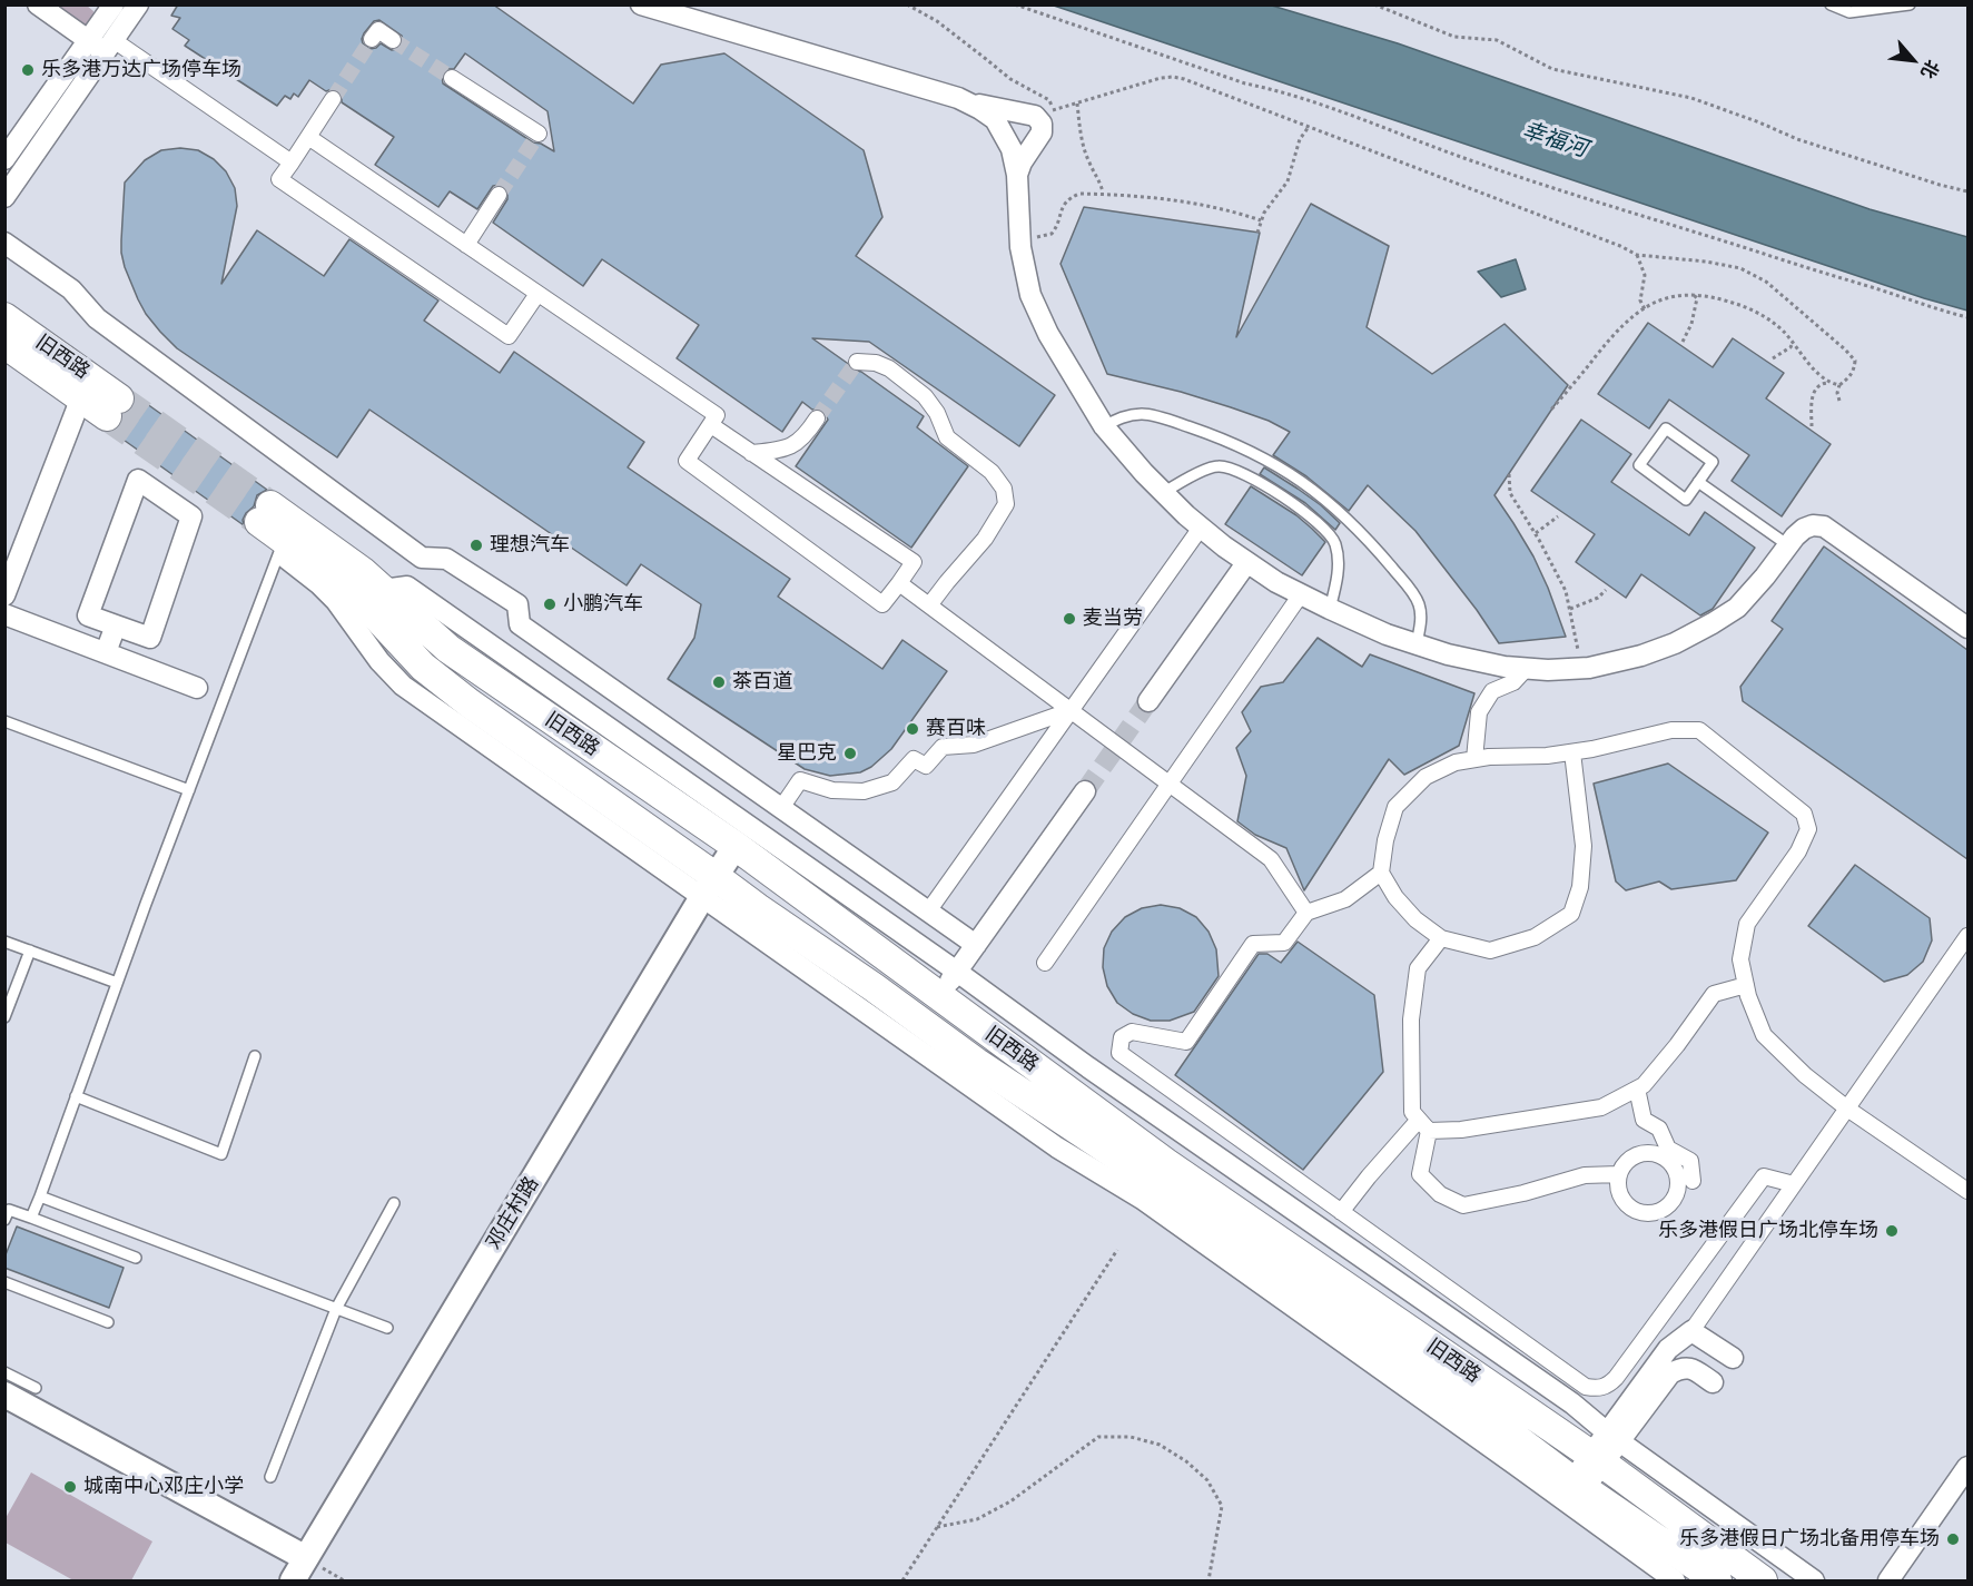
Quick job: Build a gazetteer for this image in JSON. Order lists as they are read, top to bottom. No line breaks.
{"streets":{"main road":["旧西路"],"street":["邓庄村路"]},"crossings":[["旧西路","邓庄村路"]],"water":["幸福河"],"places":["乐多港万达广场停车场","理想汽车","小鹏汽车","麦当劳","茶百道","赛百味","星巴克","乐多港假日广场北停车场","城南中心邓庄小学","乐多港假日广场北备用停车场"],"north":"bottom right"}
